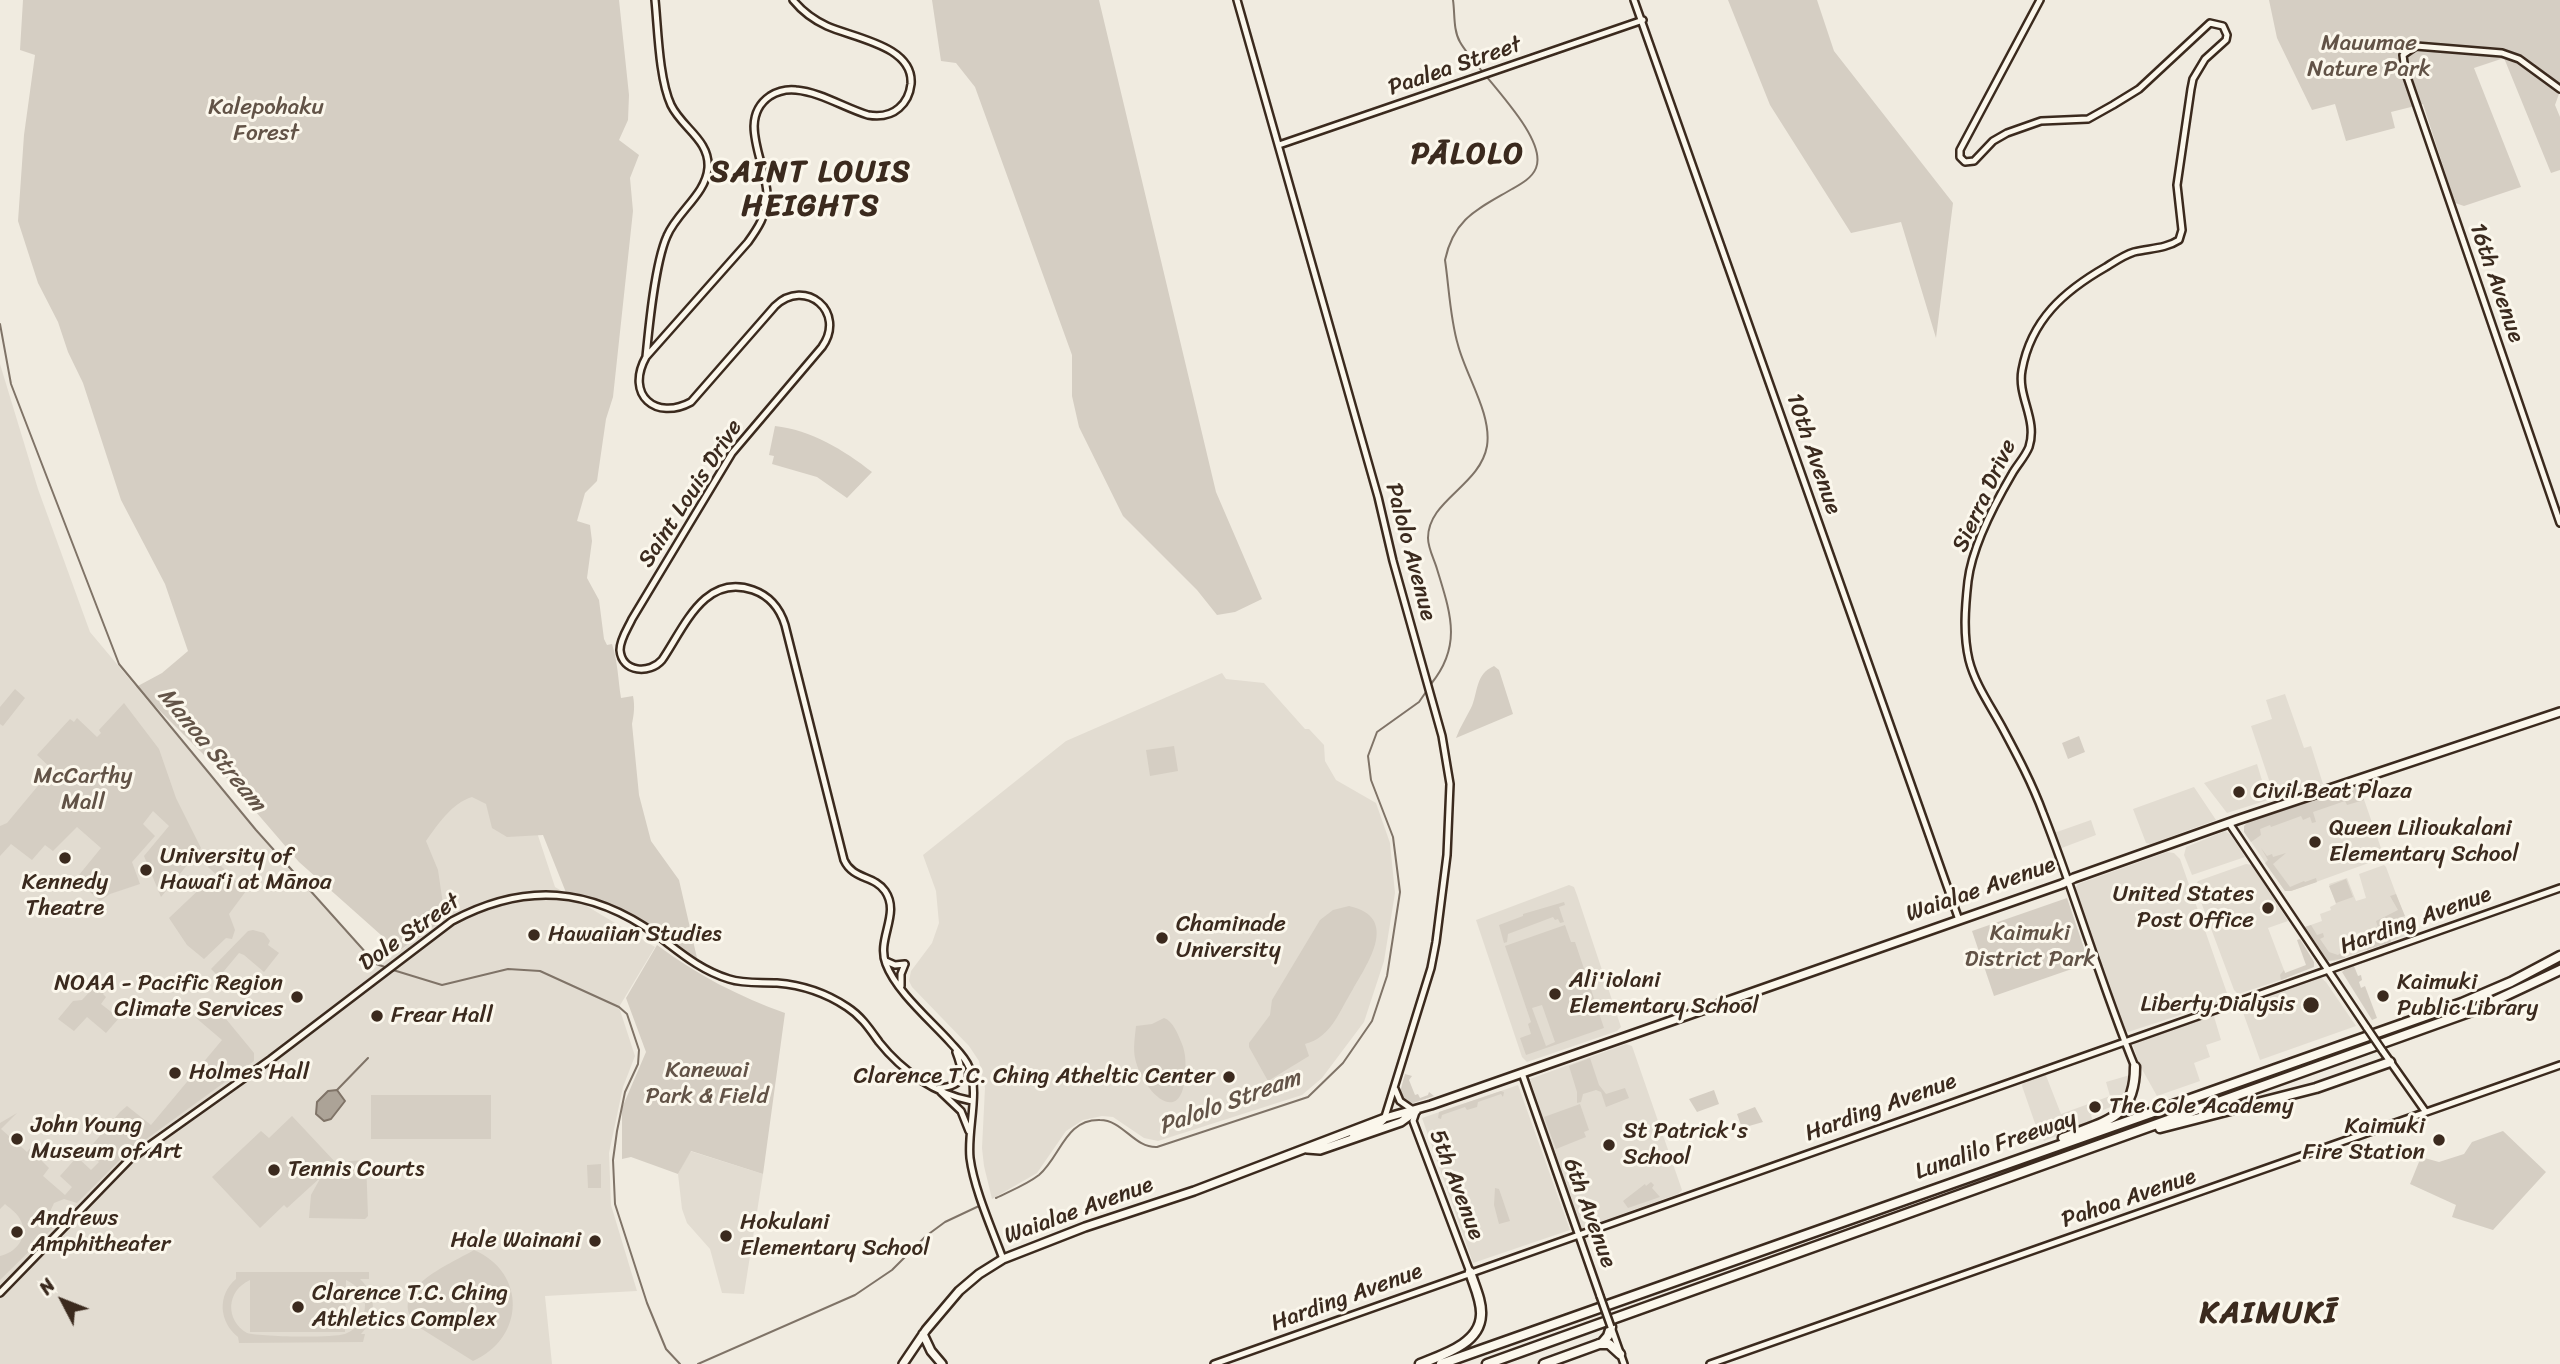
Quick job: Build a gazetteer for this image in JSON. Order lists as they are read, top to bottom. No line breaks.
{"streets":{"highway":["Lunalilo Freeway"],"main road":["Waialae Avenue"],"street":["Paalea Street","16th Avenue","10th Avenue","Saint Louis Drive","Sierra Drive","Palolo Avenue","Harding Avenue","Dole Street","5th Avenue","Pahoa Avenue","6th Avenue"]},"crossings":[["Paalea Street","10th Avenue"],["Paalea Street","Palolo Avenue"],["10th Avenue","Waialae Avenue"],["Sierra Drive","Waialae Avenue"],["Palolo Avenue","Waialae Avenue"],["Waialae Avenue","5th Avenue"],["Waialae Avenue","6th Avenue"],["Harding Avenue","5th Avenue"],["Harding Avenue","6th Avenue"]],"districts":["PĀLOLO","SAINT LOUIS HEIGHTS","KAIMUKĪ"],"water":["Manoa Stream","Palolo Stream"],"parks":["Mauumae Nature Park","Kalepohaku Forest","McCarthy Mall","Kaimuki District Park","Kanewai Park & Field"],"places":["Civil Beat Plaza","Queen Lilioukalani Elementary School","Kennedy Theatre","University of Hawaiʻi at Mānoa","United States Post Office","Hawaiian Studies","Chaminade University","Ali'iolani Elementary School","Kaimuki Public Library","NOAA - Pacific Region Climate Services","Liberty Dialysis","Frear Hall","Holmes Hall","Clarence T.C. Ching Atheltic Center","The Cole Academy","John Young Museum of Art","Kaimuki Fire Station","St Patrick's School","Tennis Courts","Andrews Amphitheater","Hokulani Elementary School","Hale Wainani","Clarence T.C. Ching Athletics Complex"],"north":"top left"}
